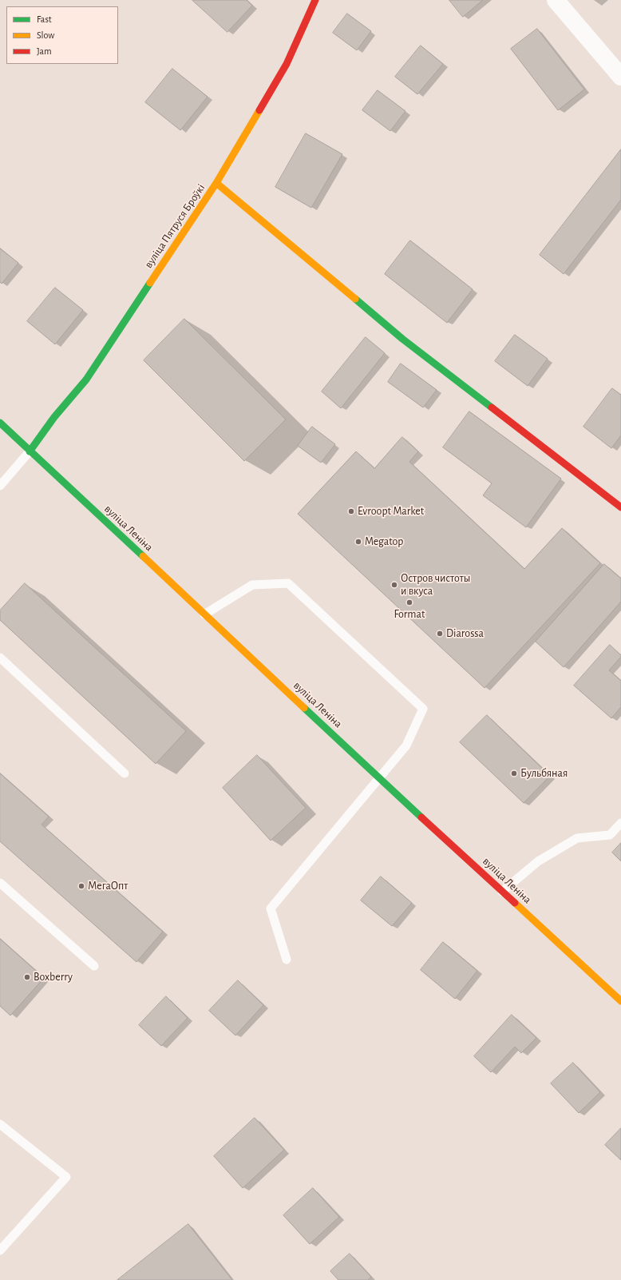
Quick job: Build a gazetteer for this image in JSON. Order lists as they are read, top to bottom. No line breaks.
{"streets":{"street":["вуліца Пятруся Броўкі","вуліца Леніна"]},"crossings":[["вуліца Пятруся Броўкі","вуліца Леніна"]],"places":["Evroopt Market","Megatop","Остров чистоты и вкуса","Format","Diarossa","Бульбяная","МегаОпт","Boxberry"],"legend":["Fast","Slow","Jam"]}
